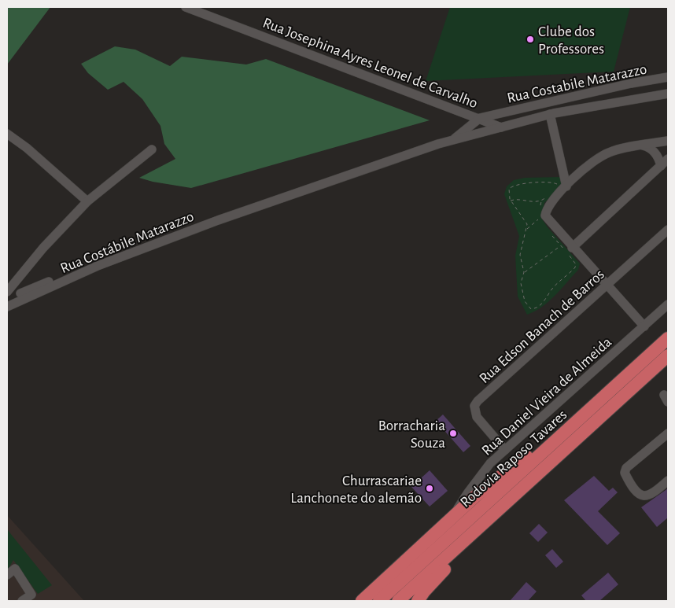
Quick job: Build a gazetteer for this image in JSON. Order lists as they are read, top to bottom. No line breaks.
{"streets":{"highway":["Rodovia Raposo Tavares"],"street":["Rua Josephina Ayres Leonel de Carvalho","Rua Costabile Matarazzo","Rua Costábile Matarazzo","Rua Edson Banach de Barros","Rua Daniel Vieira de Almeida"]},"crossings":[["Rua Josephina Ayres Leonel de Carvalho","Rua Costabile Matarazzo"],["Rua Costabile Matarazzo","Rua Costábile Matarazzo"],["Rua Edson Banach de Barros","Rua Daniel Vieira de Almeida"]],"places":["Clube dos Professores","Borracharia Souza","Churrascariae Lanchonete do alemão"]}
